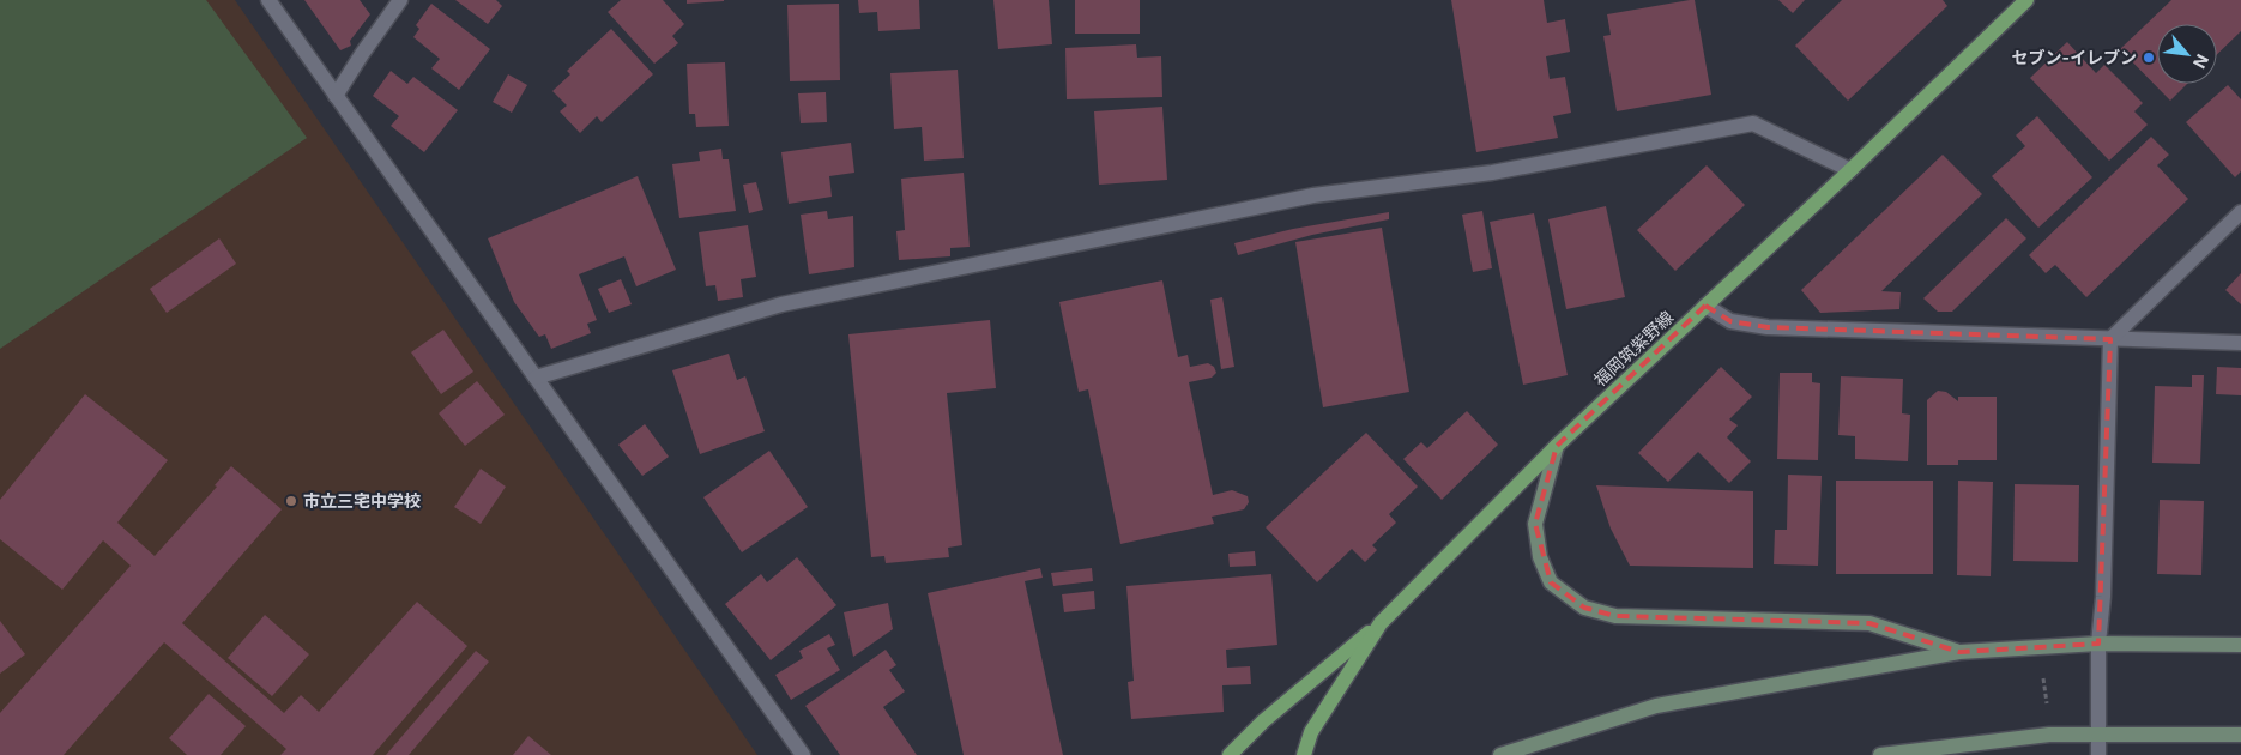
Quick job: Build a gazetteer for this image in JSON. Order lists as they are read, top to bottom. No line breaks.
{"streets":{"main road":["福岡筑紫野線"]},"places":["セブン-イレブン","市立三宅中学校"],"north":"bottom right"}
